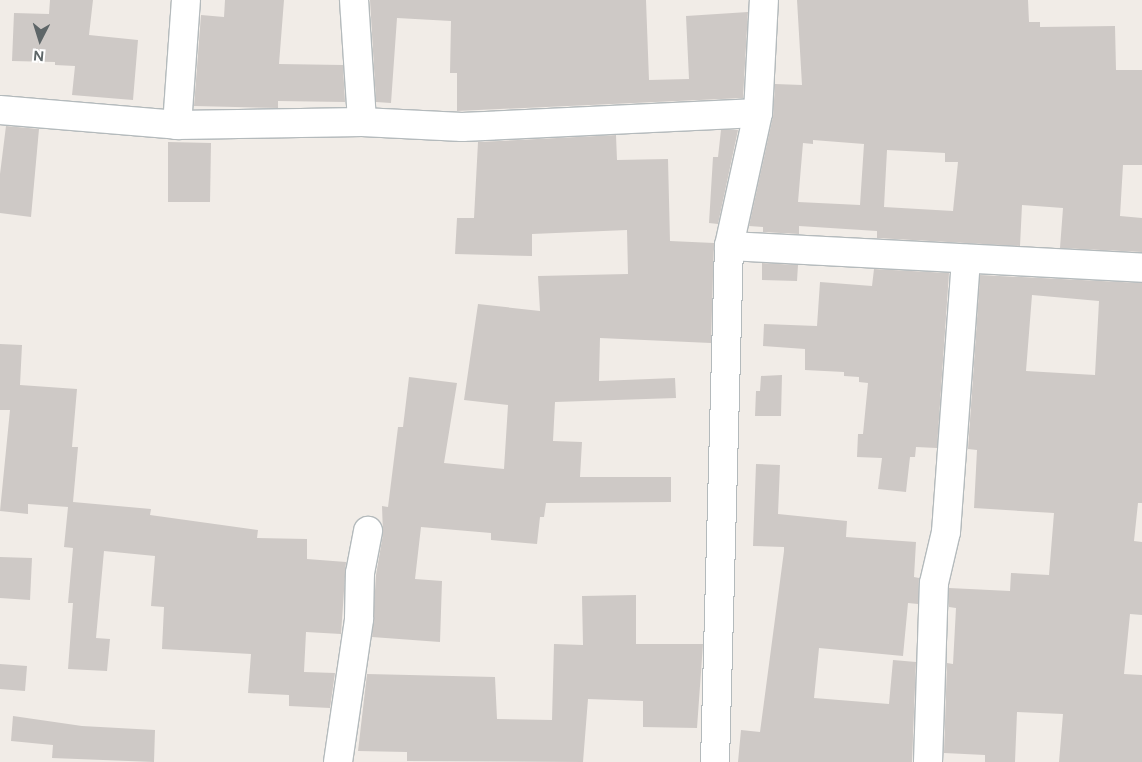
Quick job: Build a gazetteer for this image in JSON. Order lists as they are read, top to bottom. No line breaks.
{"north":"bottom"}
